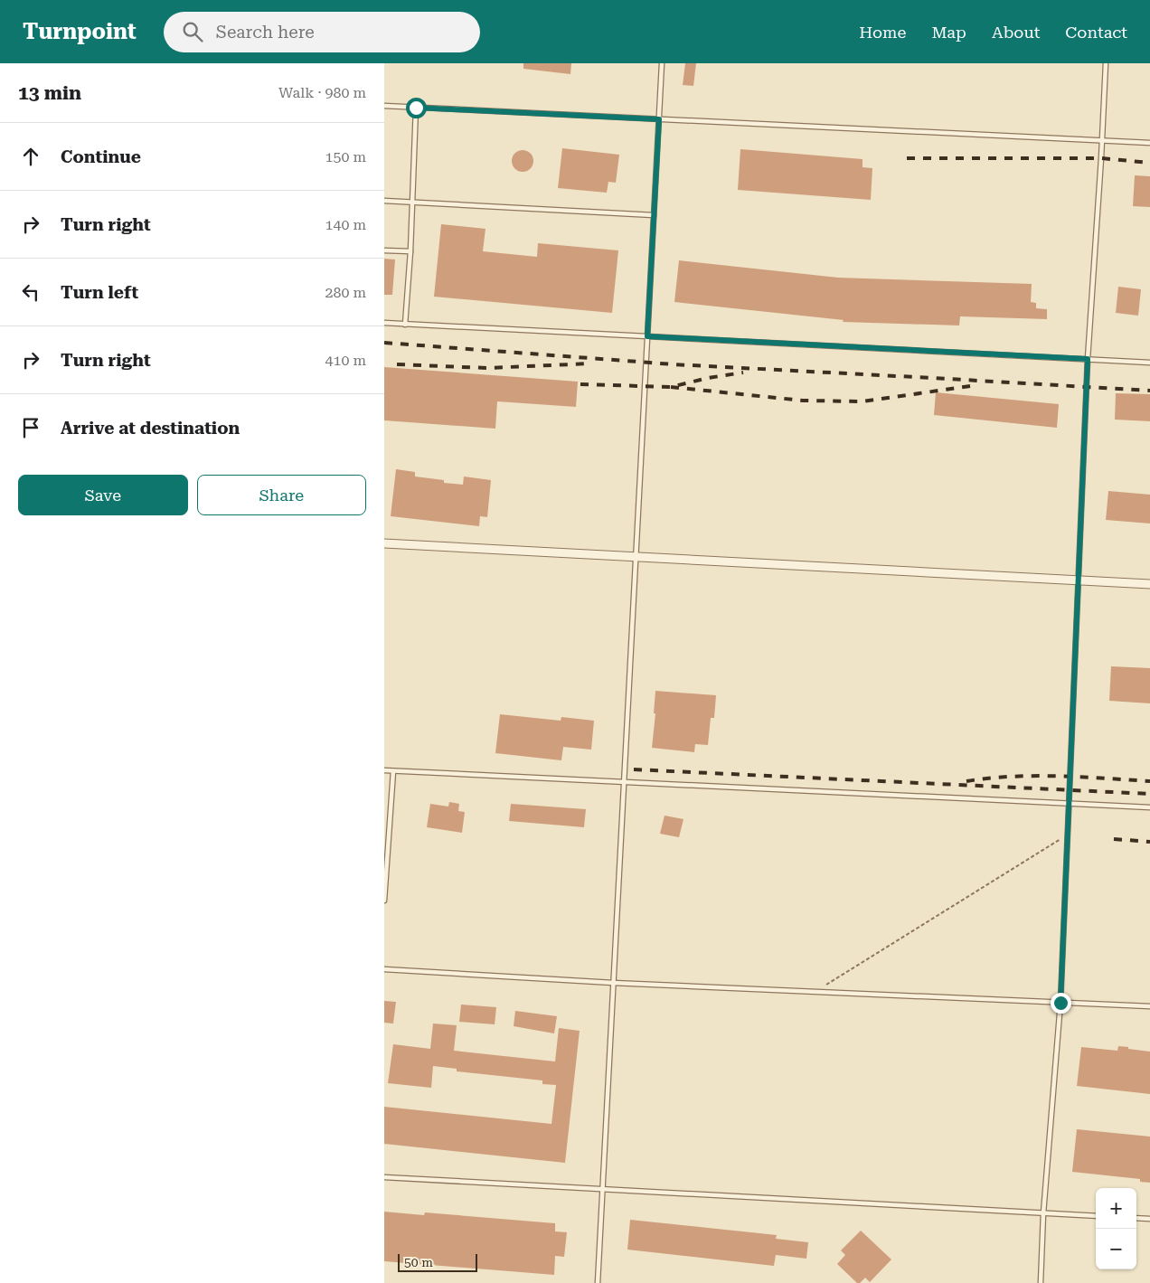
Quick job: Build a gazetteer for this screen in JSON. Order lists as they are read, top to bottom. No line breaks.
{"scale_bar":"50 m","page":{"header":"Turnpoint","search":"Search here","nav":["Home","Map","About","Contact"],"heading":["13 min","Walk · 980 m"],"list":[["Continue","150 m"],["Turn right","140 m"],["Turn left","280 m"],["Turn right","410 m"],"Arrive at destination"],"buttons":["Save","Share"],"map_buttons":["+","−"],"scale":"50 m"}}
